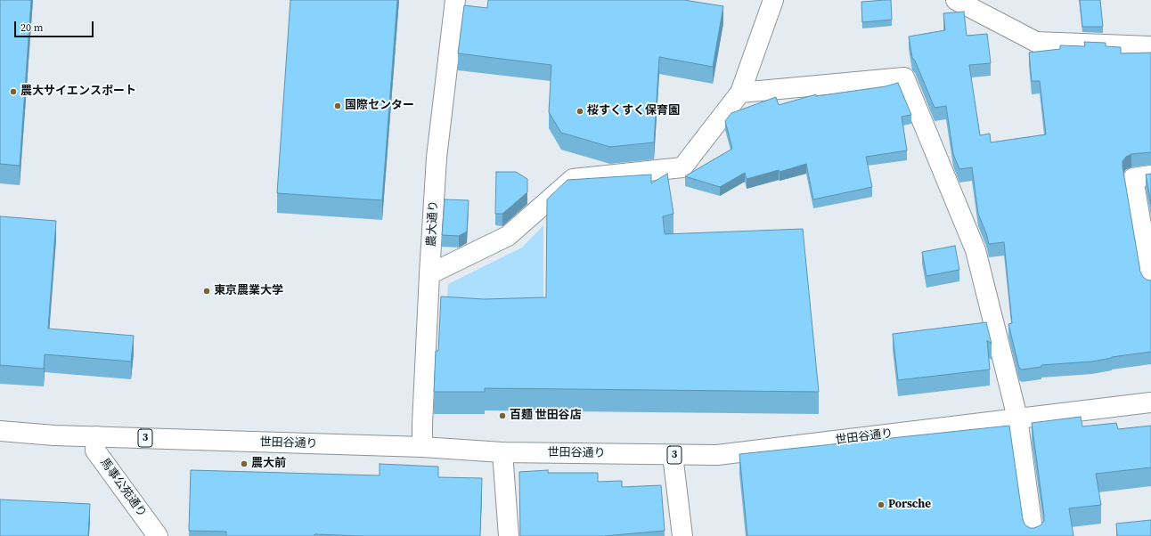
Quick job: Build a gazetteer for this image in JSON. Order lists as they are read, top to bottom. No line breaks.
{"streets":{"street":["農大通り","世田谷通り","3","馬事公苑通り"]},"crossings":[["農大通り","世田谷通り"],["世田谷通り","馬事公苑通り"]],"places":["農大サイエンスポート","国際センター","桜すくすく保育園","東京農業大学","百麺 世田谷店","農大前","Porsche"],"scale_bar":"20 m"}
